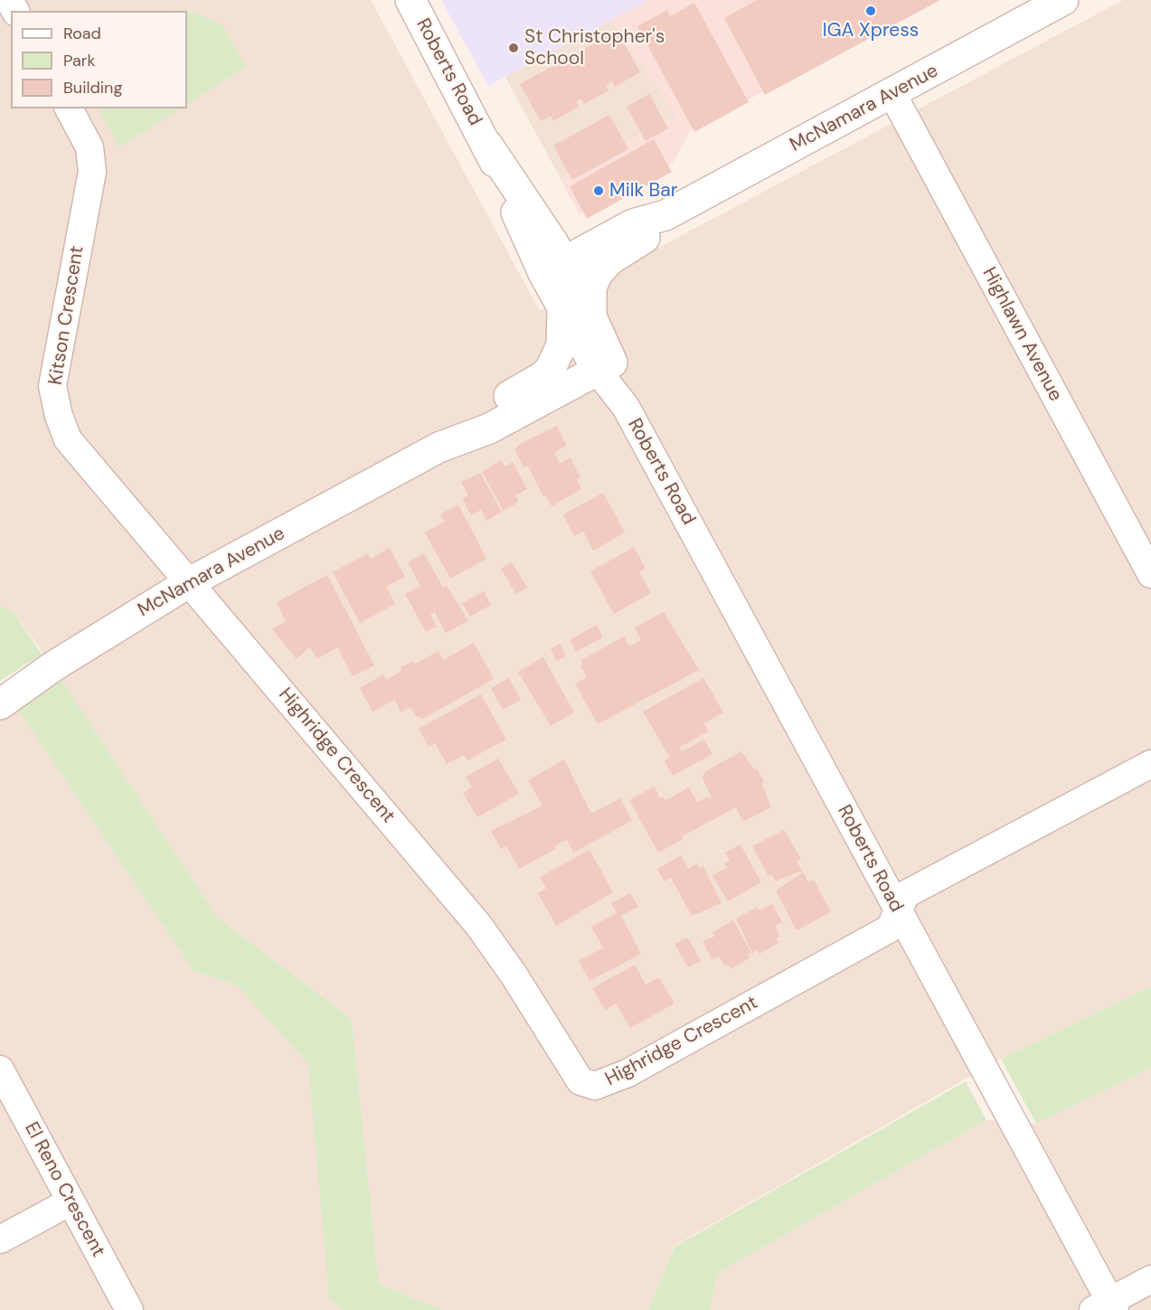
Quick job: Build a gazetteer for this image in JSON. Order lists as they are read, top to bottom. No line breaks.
{"streets":{"street":["Roberts Road","McNamara Avenue","Kitson Crescent","Highlawn Avenue","Highridge Crescent","El Reno Crescent"]},"crossings":[["Roberts Road","McNamara Avenue"],["Roberts Road","Highridge Crescent"],["McNamara Avenue","Kitson Crescent"],["McNamara Avenue","Highlawn Avenue"],["McNamara Avenue","Highridge Crescent"],["Kitson Crescent","Highridge Crescent"]],"places":["IGA Xpress","St Christopher's School","Milk Bar"],"legend":["Road","Park","Building"]}
